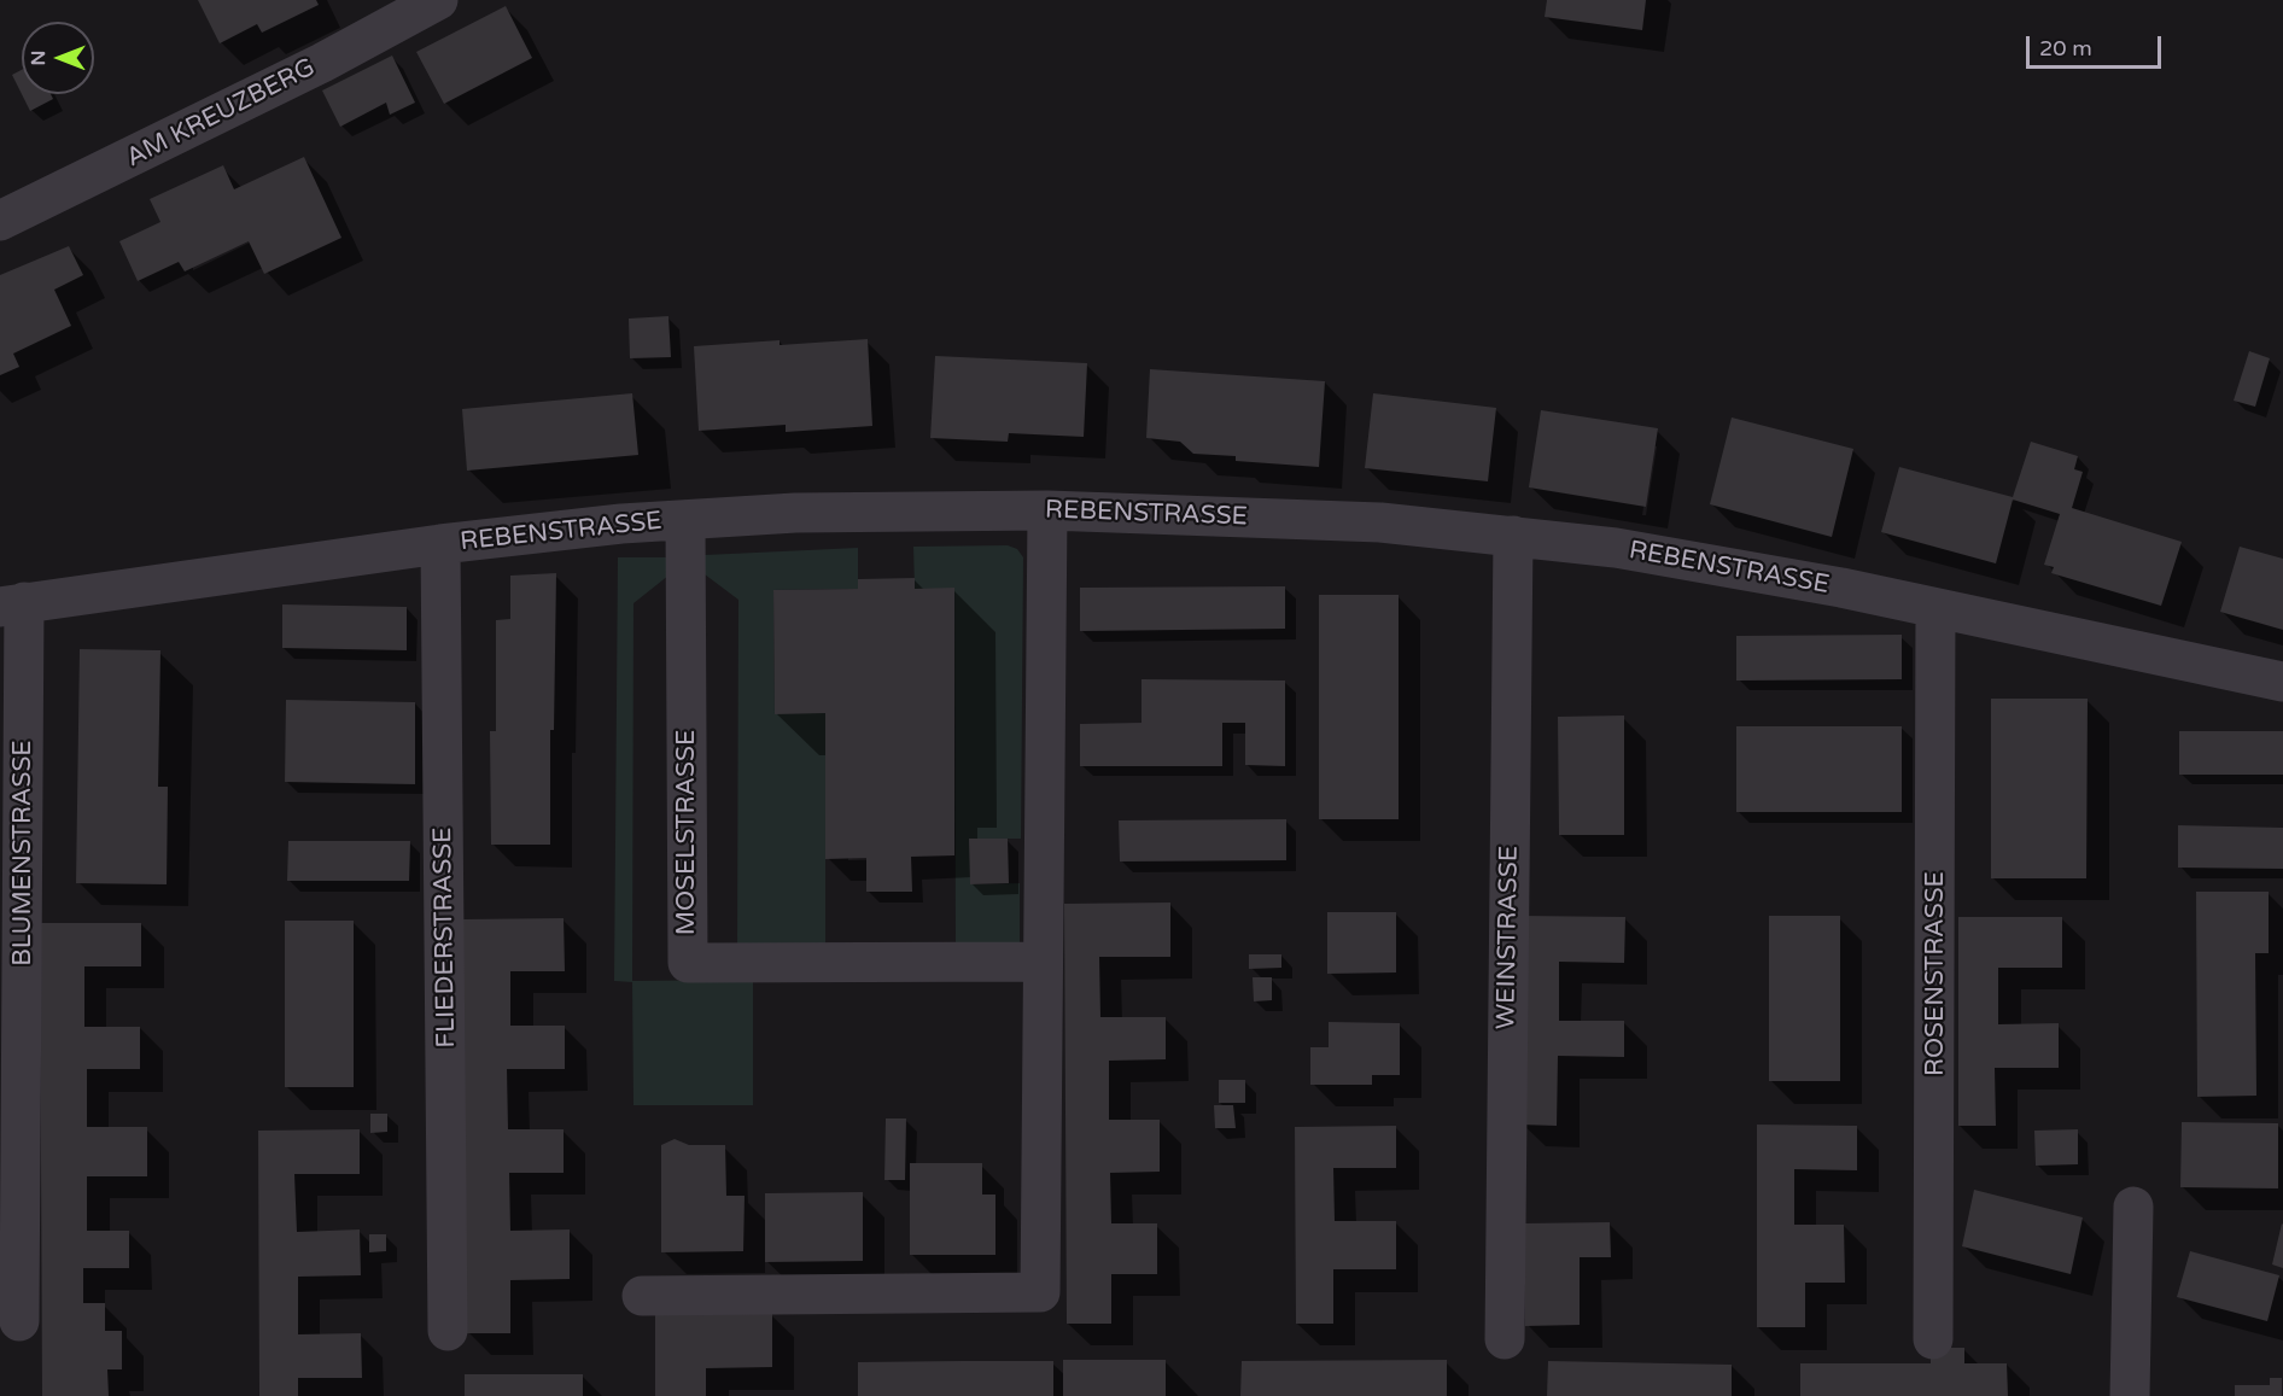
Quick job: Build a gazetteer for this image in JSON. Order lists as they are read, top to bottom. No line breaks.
{"streets":{"street":["AM KREUZBERG","REBENSTRASSE","MOSELSTRASSE","BLUMENSTRASSE","FLIEDERSTRASSE","WEINSTRASSE","ROSENSTRASSE"]},"crossings":[["REBENSTRASSE","MOSELSTRASSE"],["REBENSTRASSE","BLUMENSTRASSE"],["REBENSTRASSE","FLIEDERSTRASSE"],["REBENSTRASSE","WEINSTRASSE"],["REBENSTRASSE","ROSENSTRASSE"]],"scale_bar":"20 m","north":"left"}
